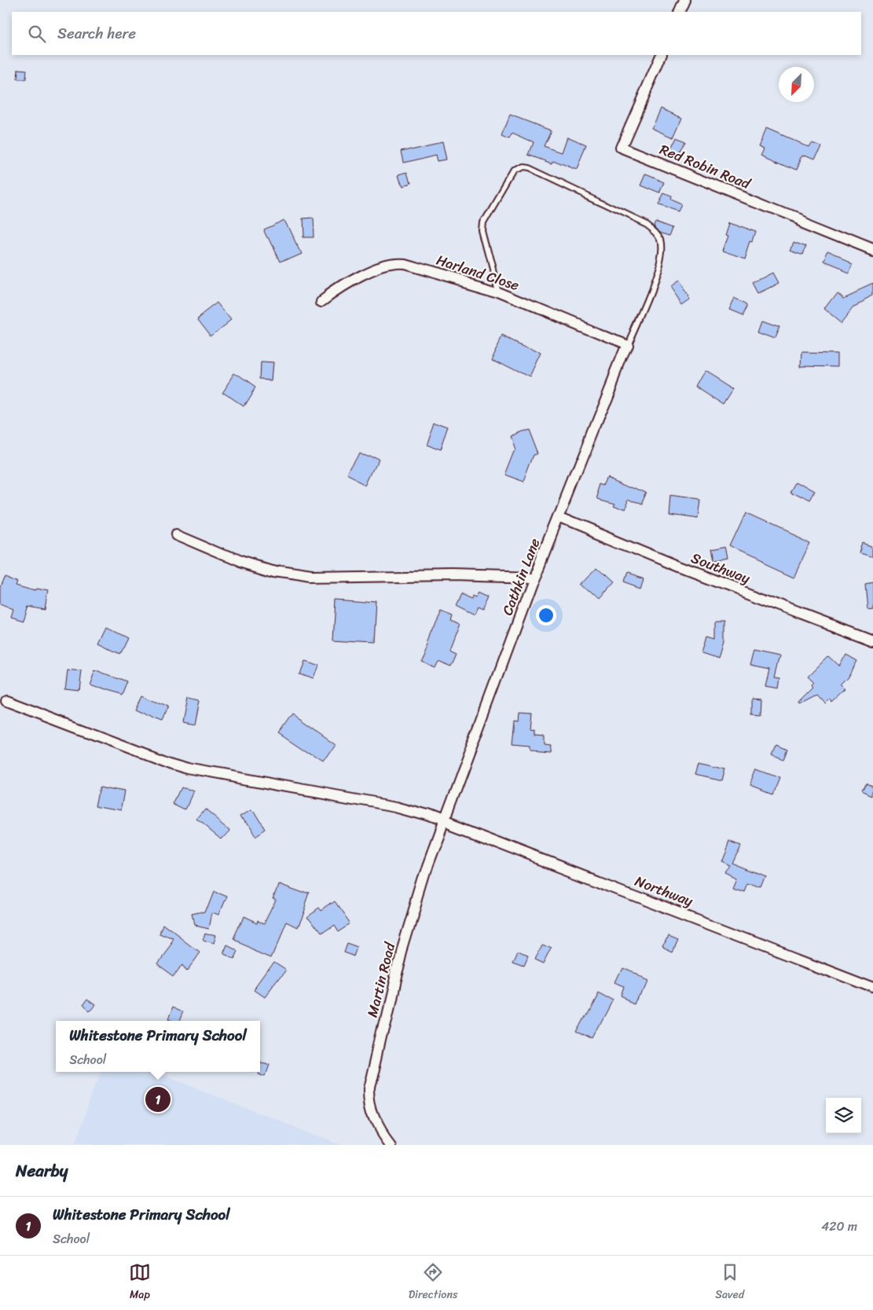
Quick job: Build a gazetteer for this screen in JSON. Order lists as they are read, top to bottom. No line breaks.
{"streets":{"street":["Red Robin Road","Harland Close","Southway","Cathkin Lane","Northway","Martin Road"]},"crossings":[["Harland Close","Cathkin Lane"],["Southway","Cathkin Lane"],["Cathkin Lane","Northway"],["Cathkin Lane","Martin Road"],["Northway","Martin Road"]],"north":"bottom left","page":{"search":"Search here","popup":["Whitestone Primary School","School"],"pins":"1","heading":"Nearby","list":[{"mark":"1","name":"Whitestone Primary School","note":"School","value":"420 m"}],"nav":["Map","Directions","Saved"]}}
